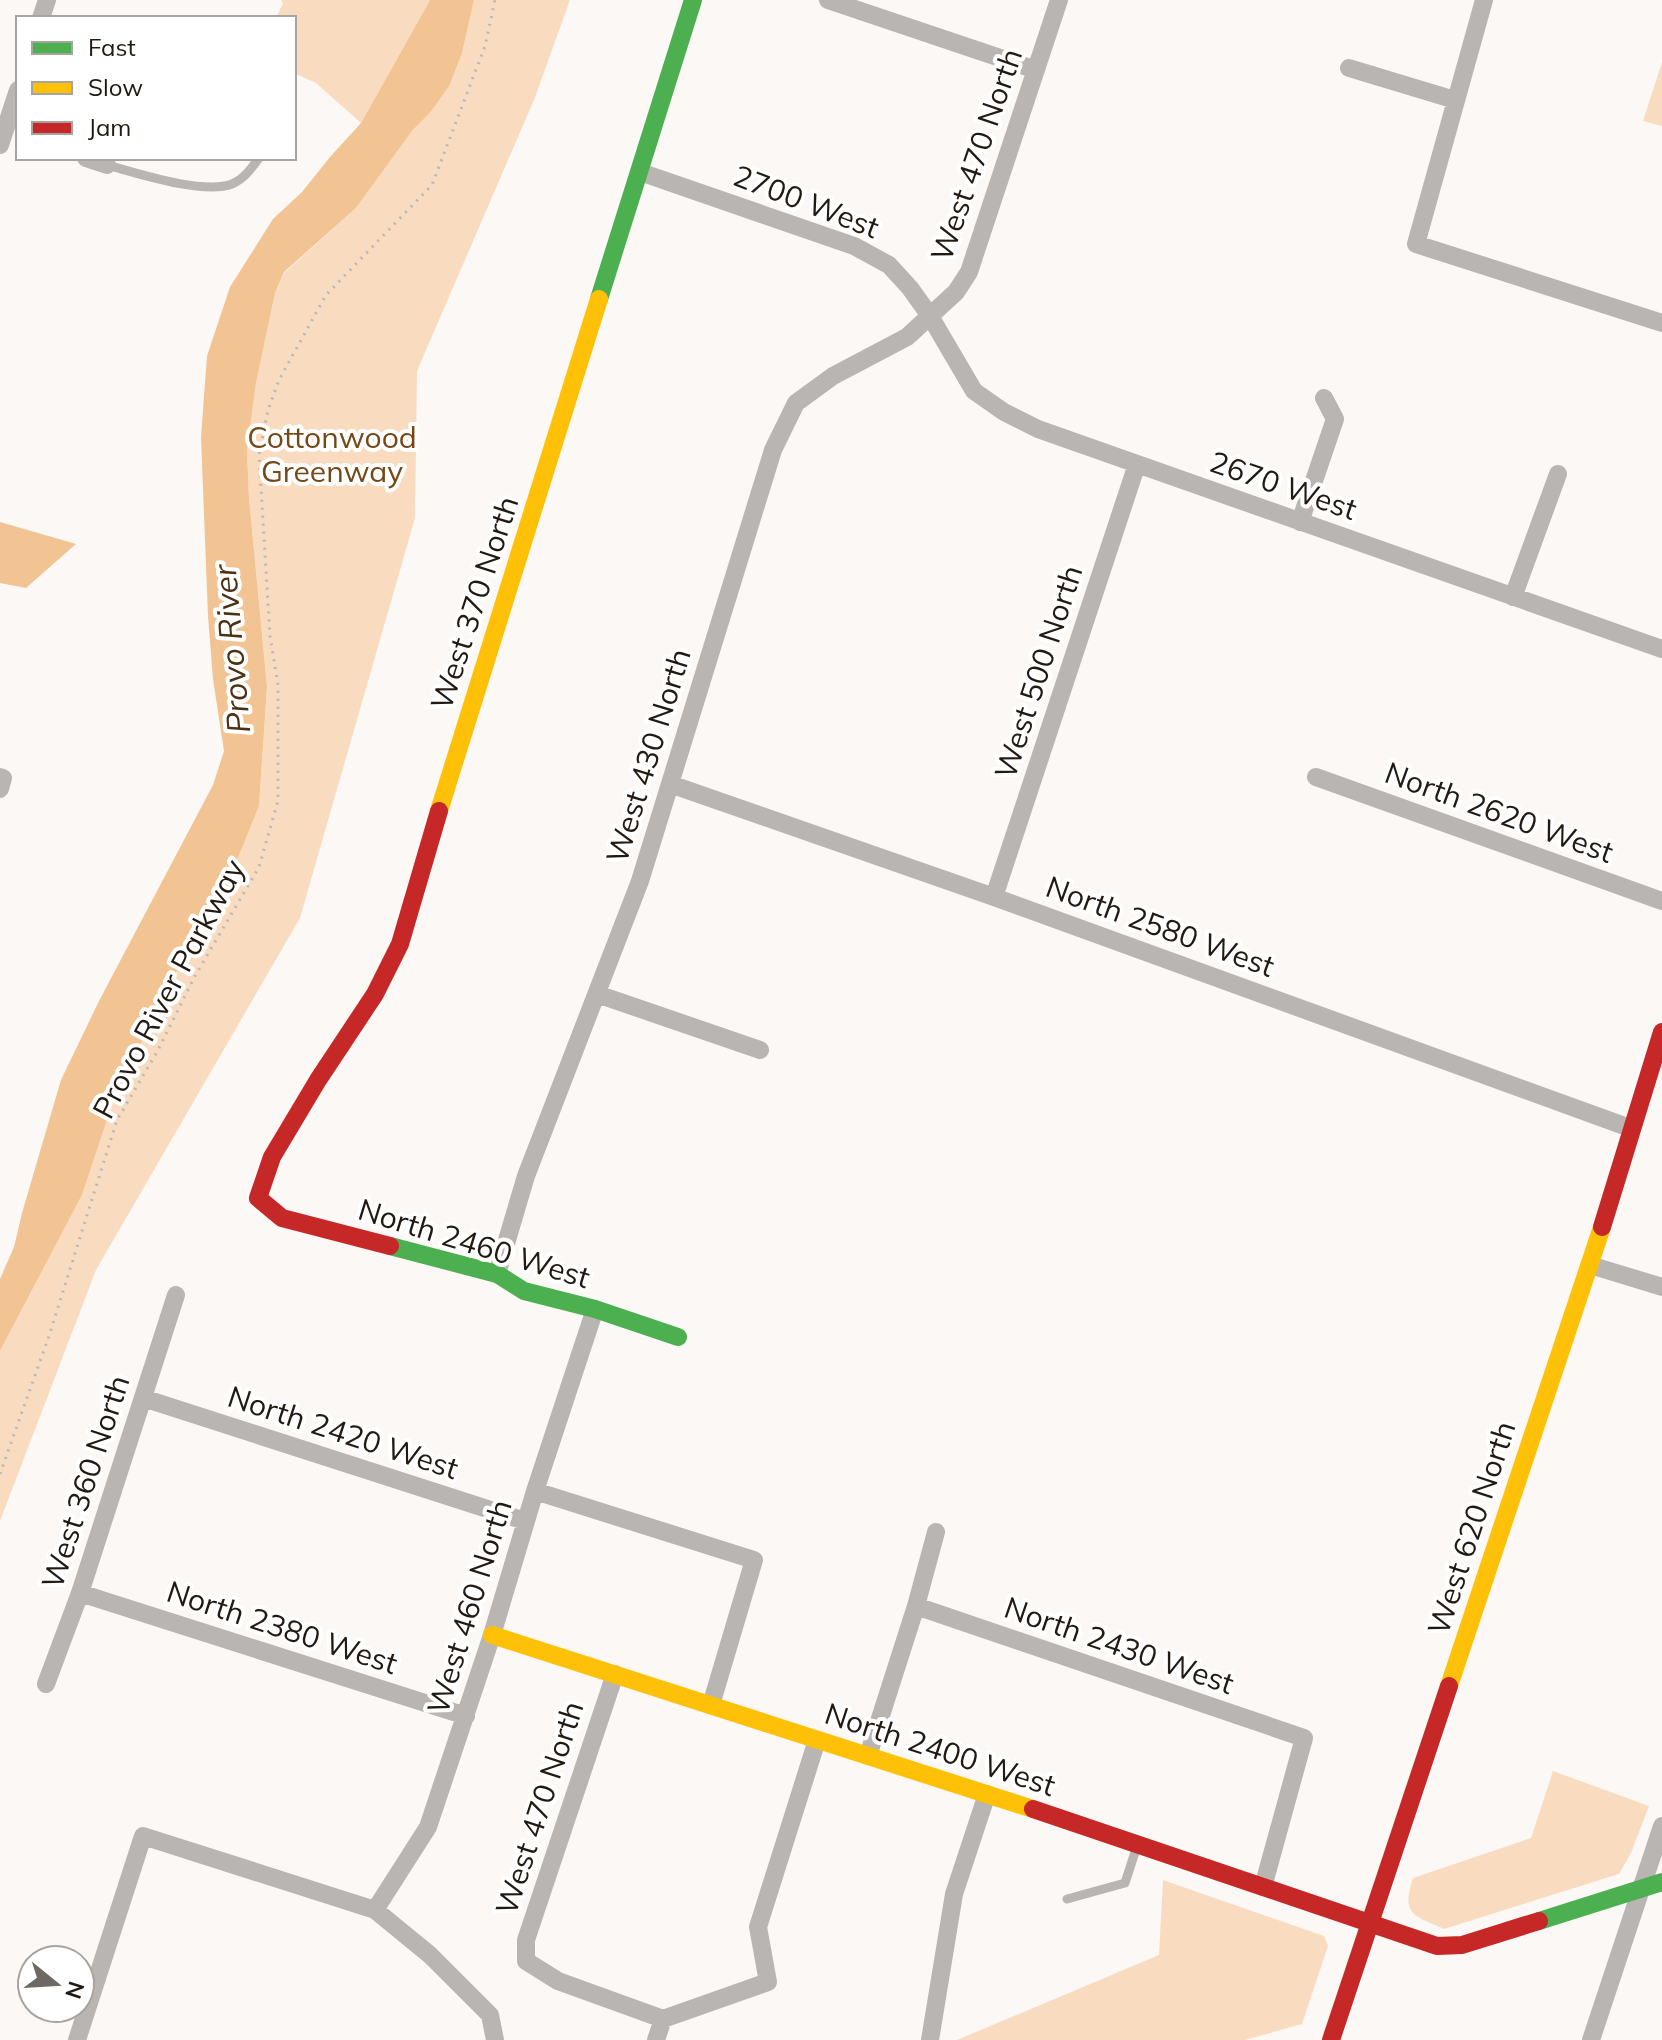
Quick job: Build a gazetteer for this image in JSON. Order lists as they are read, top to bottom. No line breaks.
{"streets":{"street":["West 470 North","2700 West","2670 West","West 370 North","West 500 North","West 430 North","North 2620 West","North 2580 West","North 2460 West","North 2420 West","West 360 North","West 620 North","West 460 North","North 2380 West","North 2430 West","North 2400 West"],"path":["Provo River Parkway"]},"crossings":[["West 470 North","2700 West"],["West 470 North","2670 West"],["West 470 North","West 430 North"],["West 470 North","North 2400 West"],["2700 West","2670 West"],["2700 West","West 370 North"],["2700 West","West 430 North"],["2670 West","West 500 North"],["2670 West","West 430 North"],["West 370 North","North 2460 West"],["West 500 North","North 2580 West"],["West 430 North","North 2580 West"],["West 430 North","North 2460 West"],["North 2580 West","West 620 North"],["North 2460 West","West 460 North"],["North 2420 West","West 360 North"],["North 2420 West","West 460 North"],["West 360 North","North 2380 West"],["West 620 North","North 2400 West"],["West 460 North","North 2380 West"],["West 460 North","North 2400 West"],["North 2430 West","North 2400 West"]],"water":["Provo River"],"parks":["Cottonwood Greenway"],"legend":["Fast","Slow","Jam"],"north":"right"}
